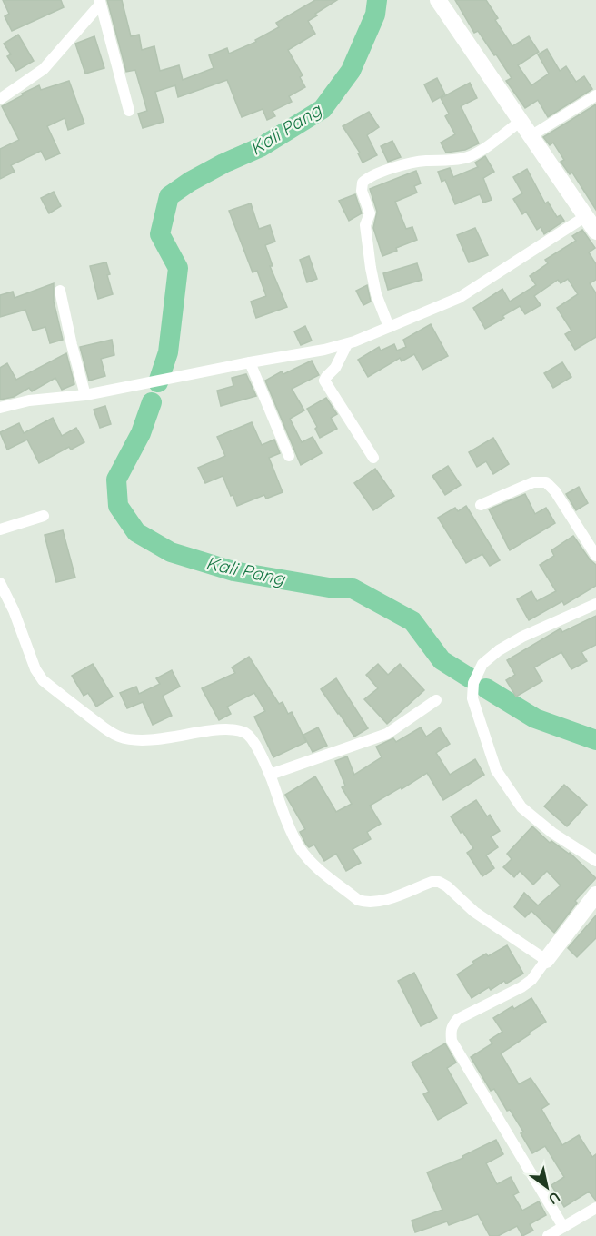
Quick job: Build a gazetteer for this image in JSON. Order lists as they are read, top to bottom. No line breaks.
{"water":["Kali Pang"],"north":"bottom right"}
